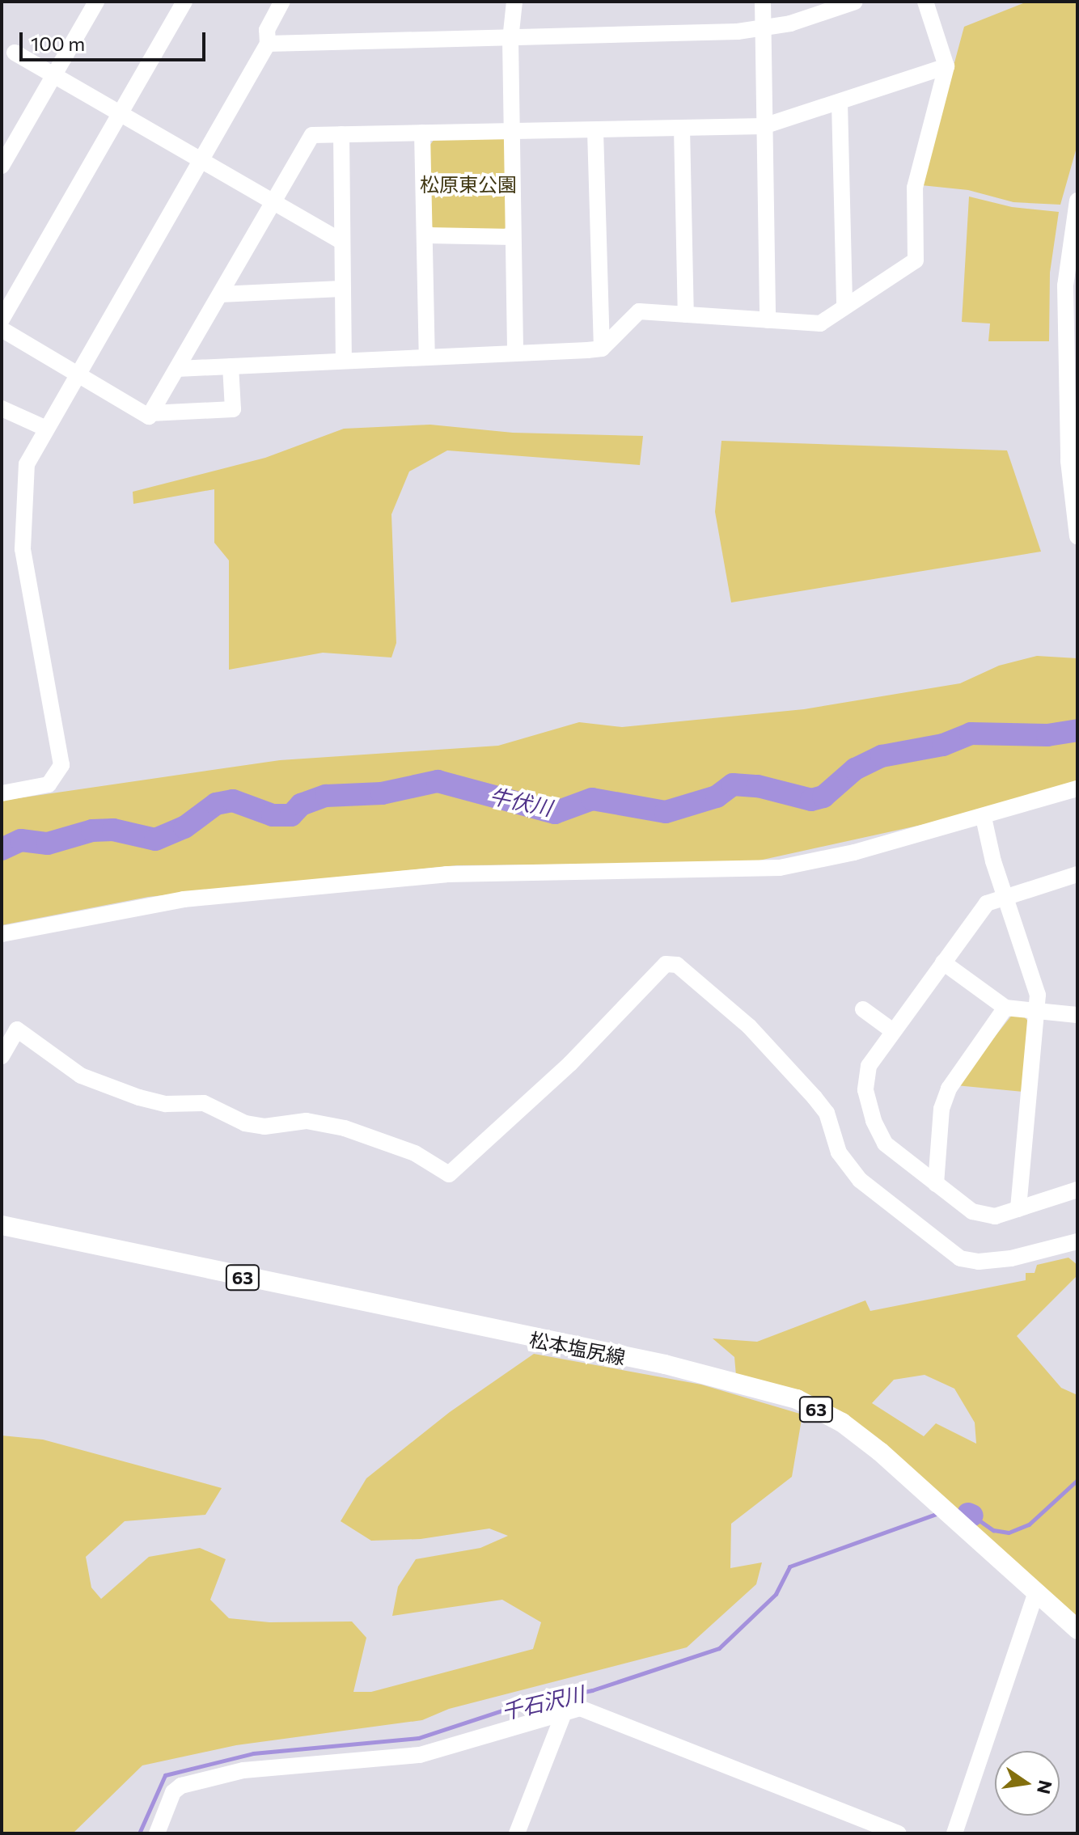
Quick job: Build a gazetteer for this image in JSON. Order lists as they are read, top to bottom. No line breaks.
{"streets":{"main road":["63","松本塩尻線"]},"water":["牛伏川","千石沢川"],"parks":["松原東公園"],"scale_bar":"100 m","north":"right"}
